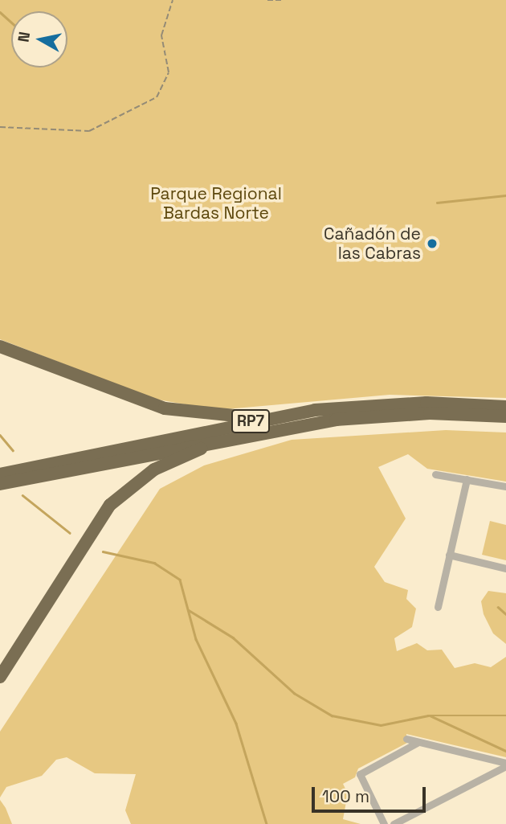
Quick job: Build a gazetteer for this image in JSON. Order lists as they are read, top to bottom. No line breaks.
{"streets":{"highway":["RP7"]},"parks":["Parque Regional Bardas Norte"],"places":["Cañadón de las Cabras"],"scale_bar":"100 m","north":"left"}
